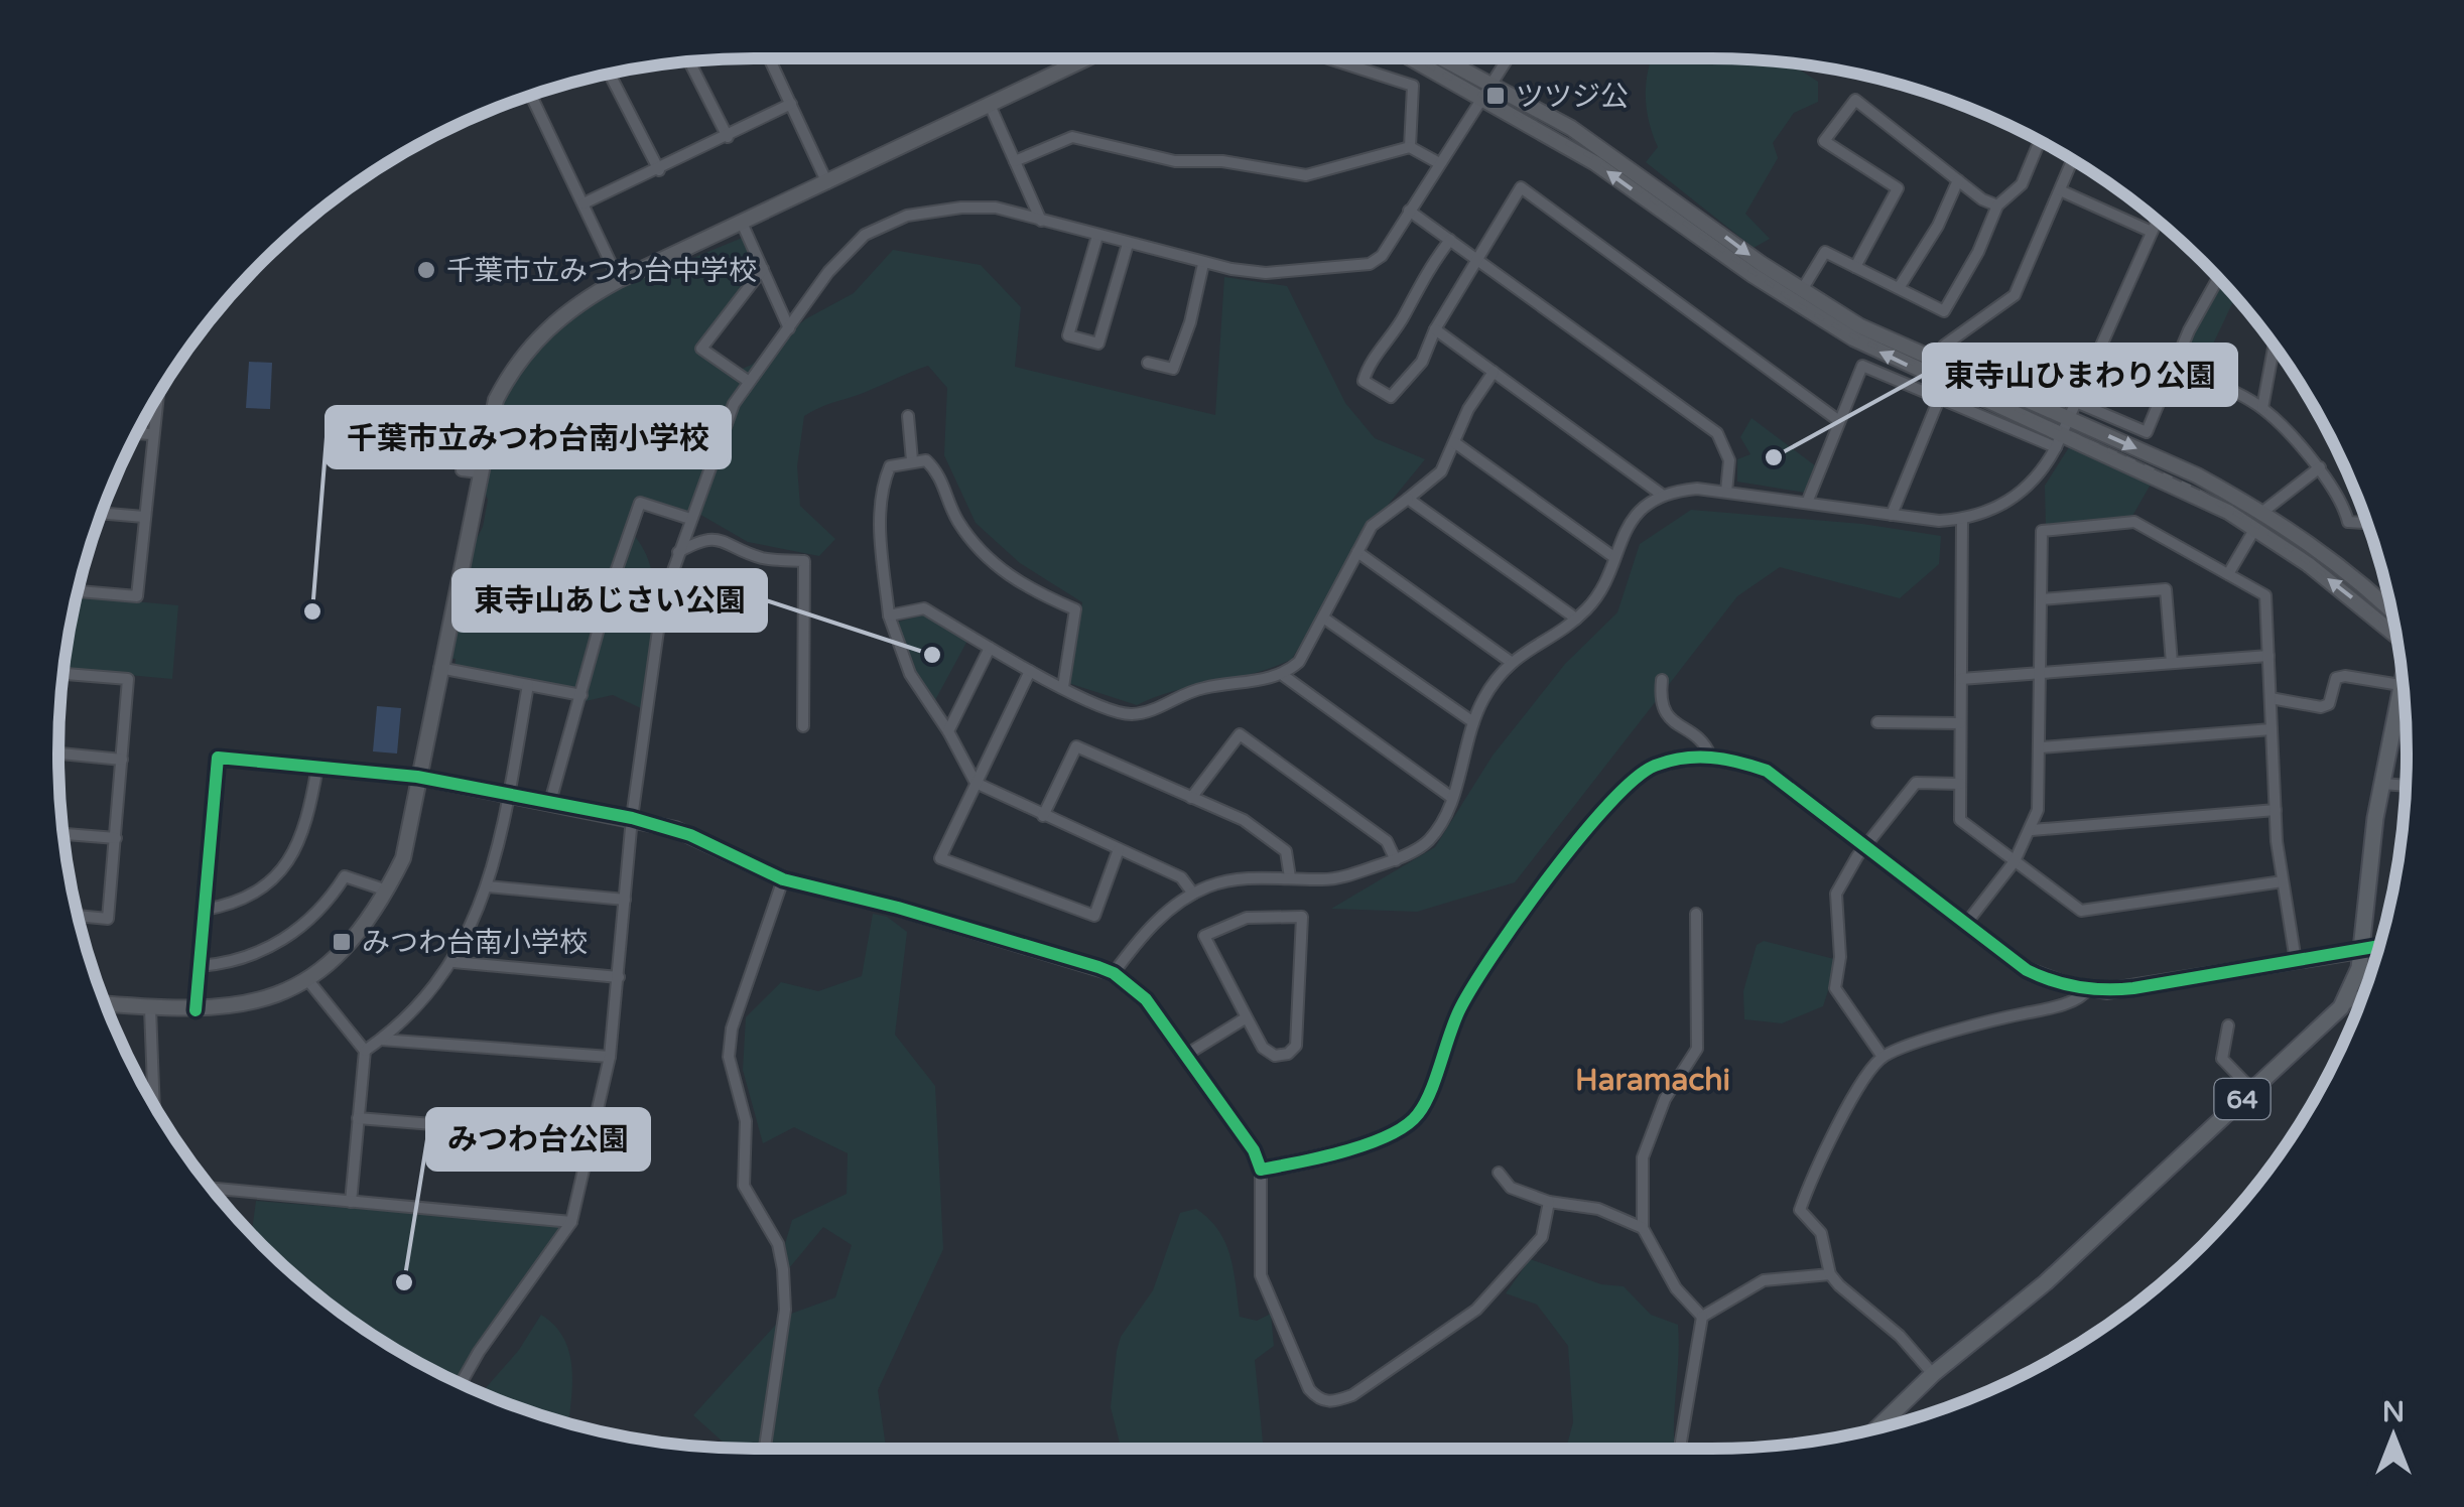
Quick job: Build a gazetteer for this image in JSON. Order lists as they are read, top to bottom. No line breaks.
{"streets":{"main road":["64"]},"districts":["Haramachi"],"places":{"transit":["ツツジ公","みつわ台南小学校"],"other":["千葉市立みつわ台中学校","東寺山ひまわり公園","千葉市立みつわ台南小学校","東寺山あじさい公園","みつわ台公園"]},"north":"top"}
